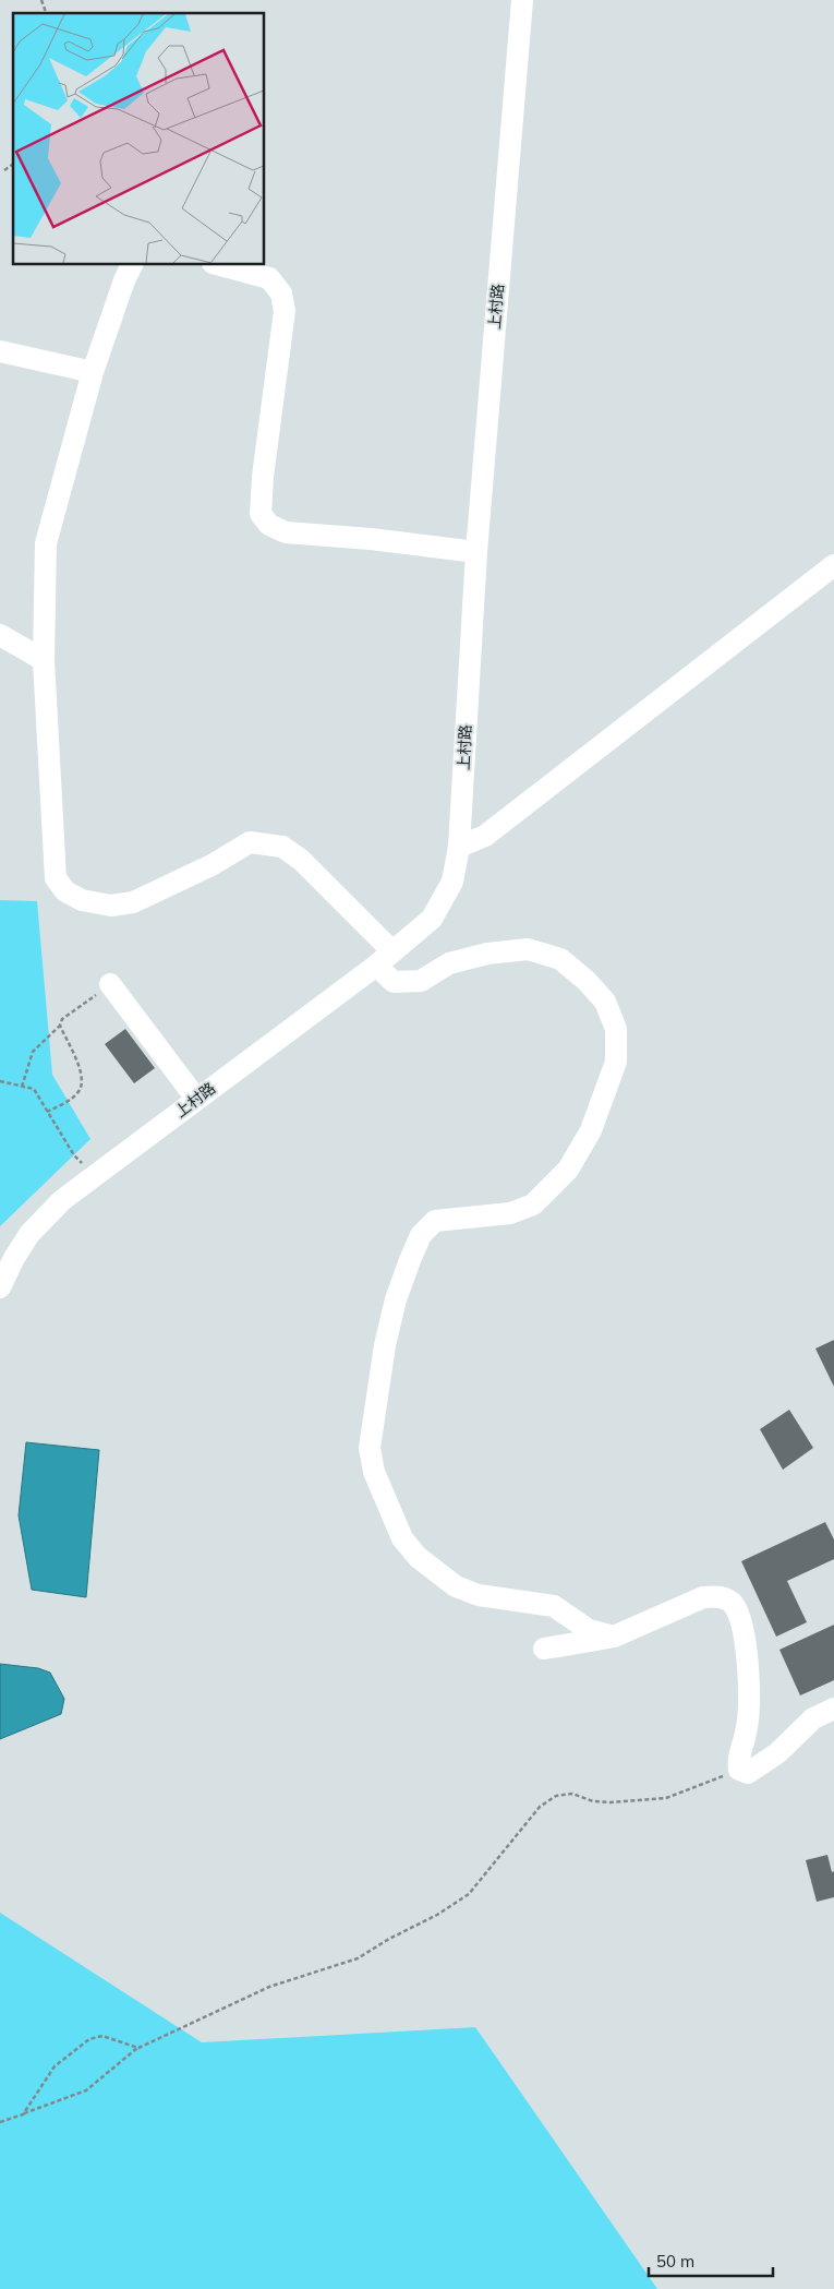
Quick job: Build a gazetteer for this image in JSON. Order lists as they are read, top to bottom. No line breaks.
{"streets":{"street":["上村路"]},"scale_bar":"50 m"}
